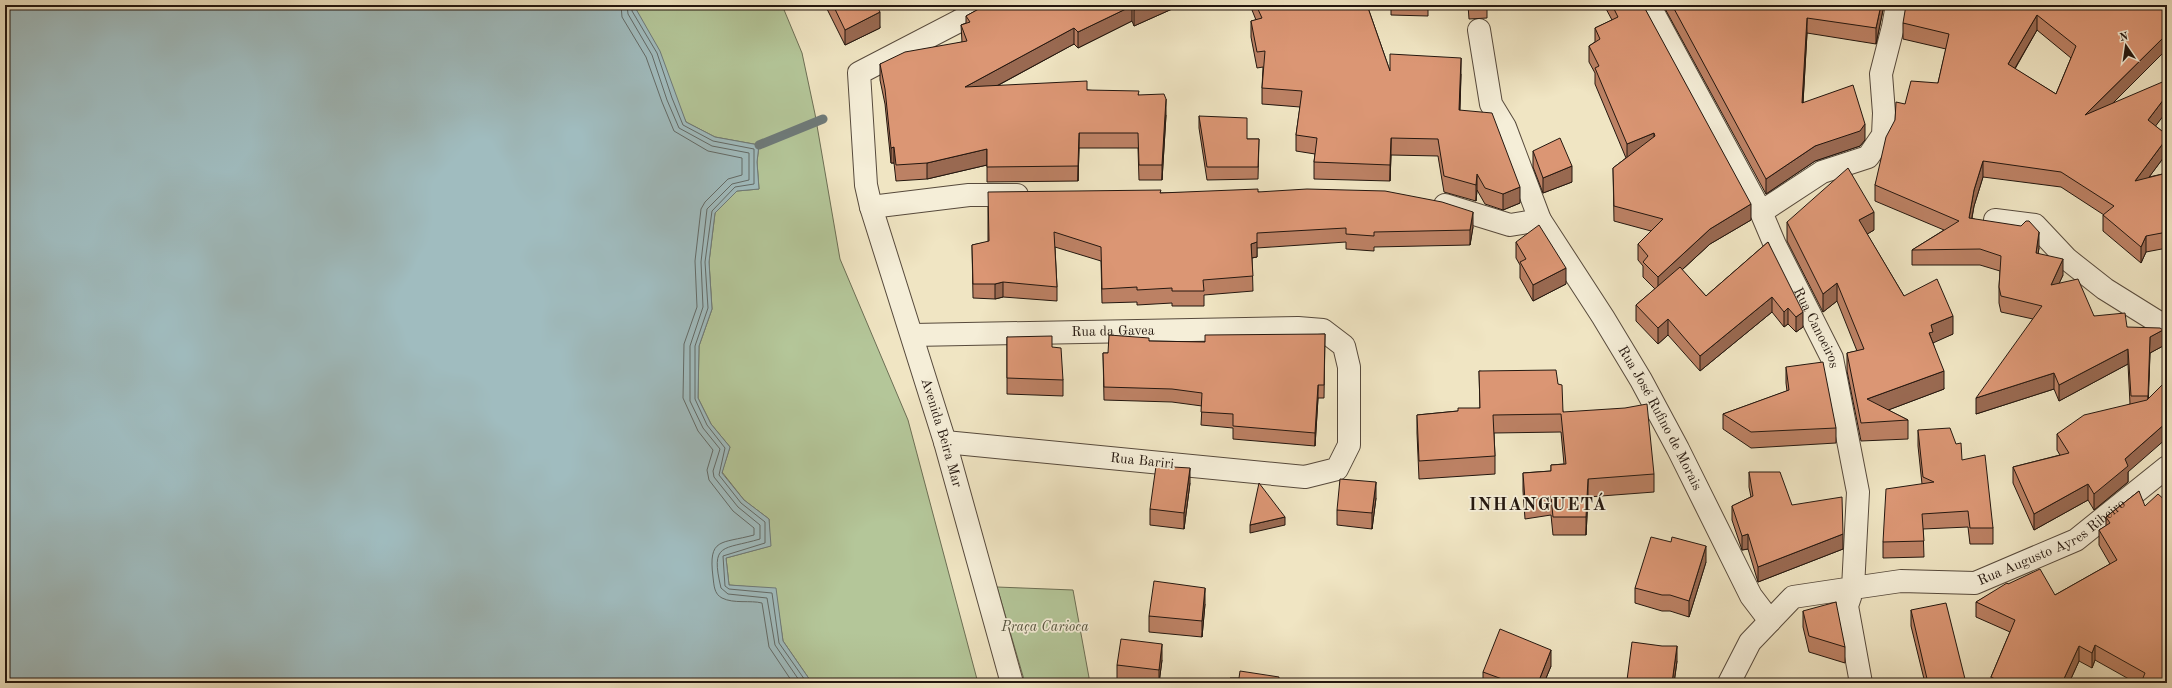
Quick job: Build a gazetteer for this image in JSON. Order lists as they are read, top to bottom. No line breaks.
{"streets":{"street":["Rua Canoeiros","Rua da Gavea","Rua José Rufino de Morais","Avenida Beira Mar","Rua Bariri","Rua Augusto Ayres Ribeiro"]},"crossings":[["Rua Canoeiros","Rua Augusto Ayres Ribeiro"],["Rua da Gavea","Avenida Beira Mar"],["Rua da Gavea","Rua Bariri"],["Rua José Rufino de Morais","Rua Augusto Ayres Ribeiro"],["Avenida Beira Mar","Rua Bariri"]],"districts":["INHANGUETÁ"],"parks":["Praça Carioca"],"north":"top"}
